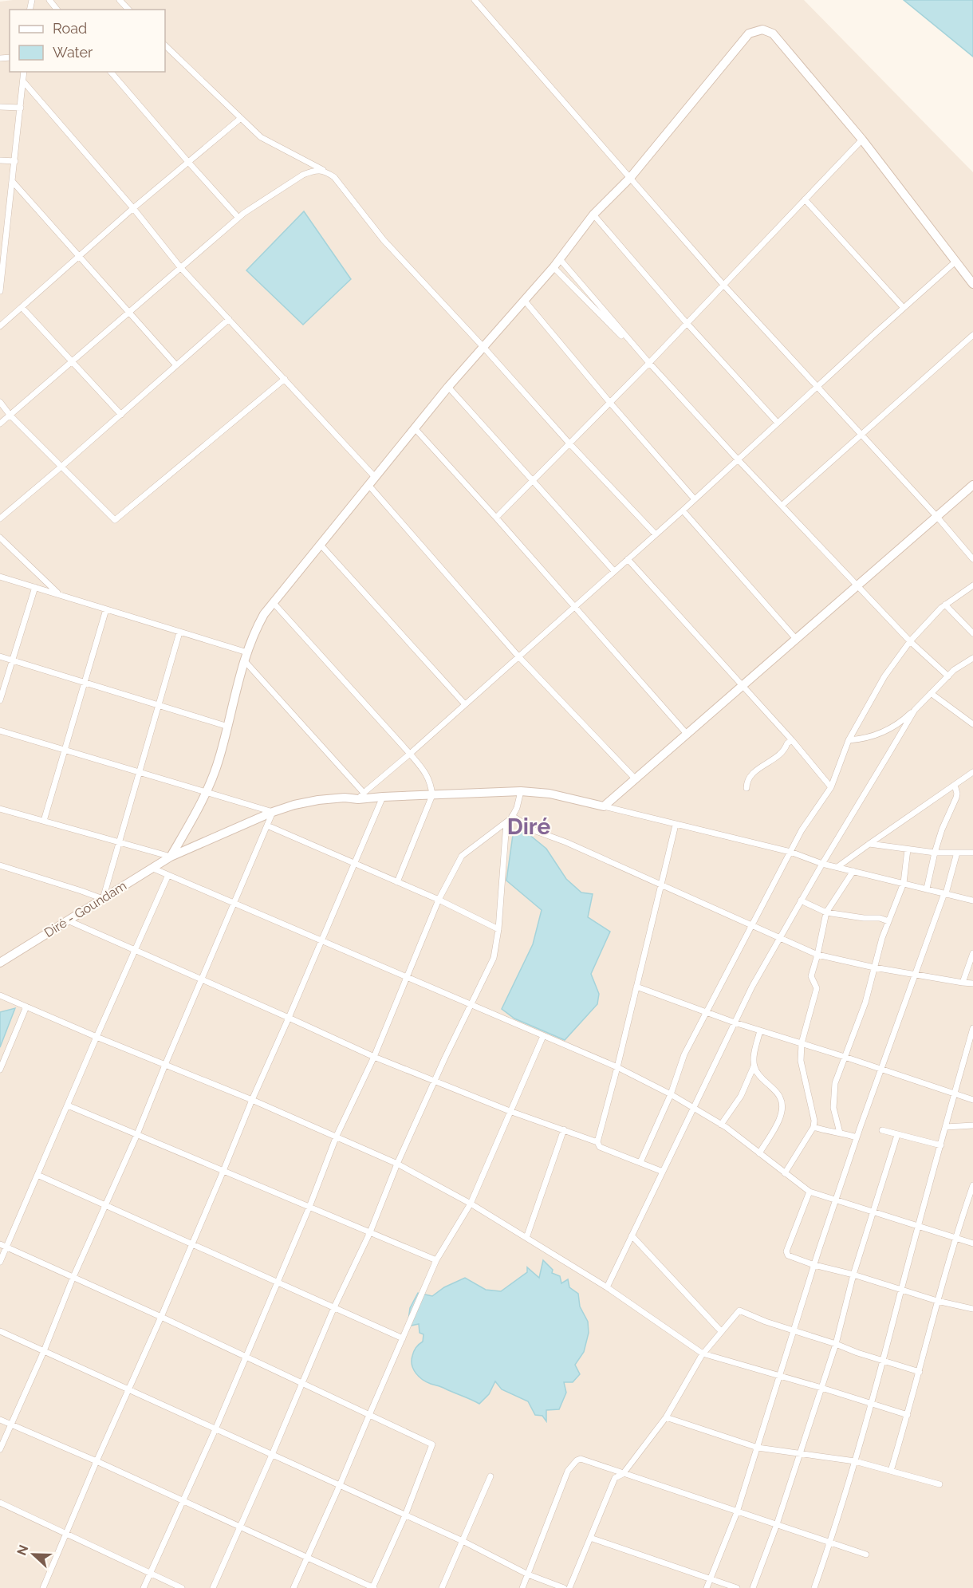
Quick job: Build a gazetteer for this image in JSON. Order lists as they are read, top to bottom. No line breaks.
{"streets":{"main road":["Diré - Goundam"]},"districts":["Diré"],"legend":["Road","Water"],"north":"left"}
